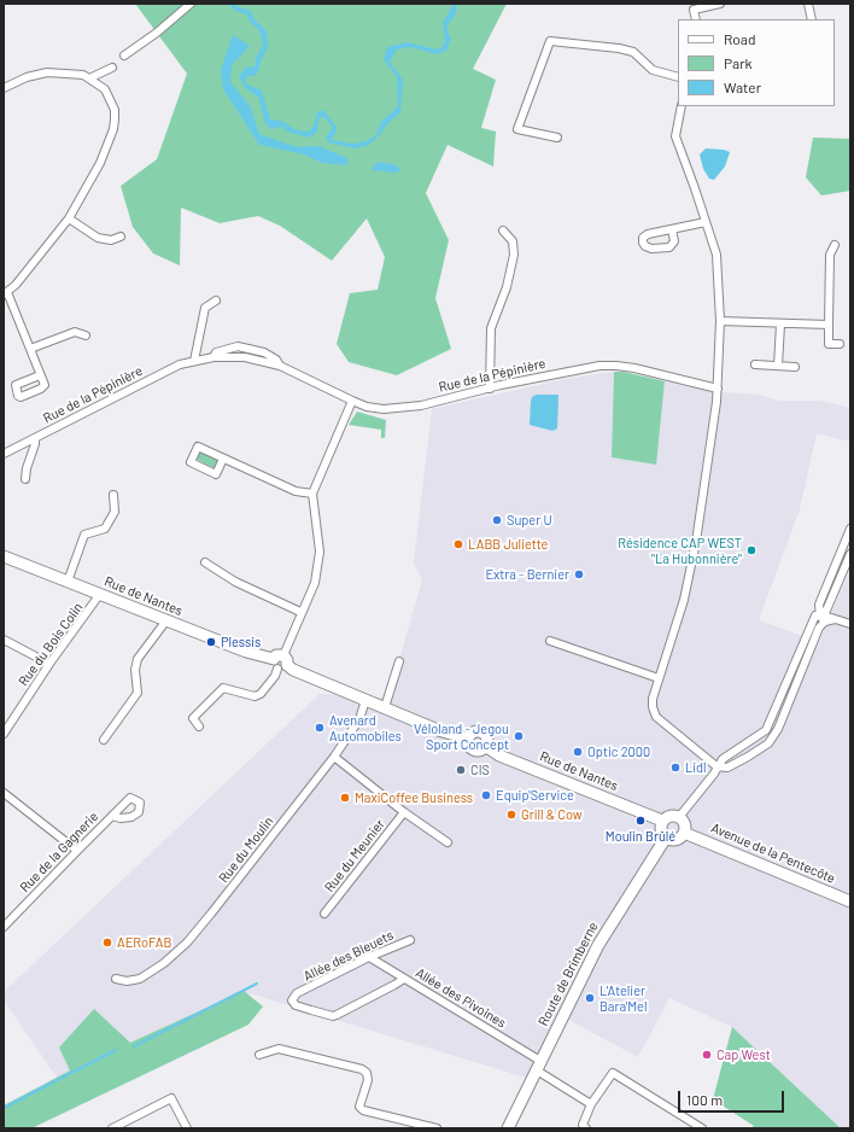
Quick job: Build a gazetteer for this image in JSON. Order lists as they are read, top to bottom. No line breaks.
{"streets":{"main road":["Rue de Nantes","Avenue de la Pentecôte","Route de Brimberne"],"street":["Rue de la Pépinière","Rue du Bois Colin","Rue du Moulin","Rue de la Gagnerie","Rue du Meunier","Allée des Bleuets","Allée des Pivoines"]},"crossings":[["Rue de Nantes","Rue du Bois Colin"],["Rue de Nantes","Rue du Moulin"],["Rue de Nantes","Avenue de la Pentecôte"],["Rue de Nantes","Route de Brimberne"],["Avenue de la Pentecôte","Route de Brimberne"],["Allée des Bleuets","Allée des Pivoines"],["Route de Brimberne","Allée des Pivoines"]],"places":["Super U","LABB Juliette","Résidence CAP WEST \"La Hubonnière\"","Extra - Bernier","Plessis","Avenard Automobiles","Véloland - Jegou Sport Concept","Optic 2000","Lidl","CIS","Equip'Service","MaxiCoffee Business","Grill & Cow","Moulin Brûlé","AERoFAB","L'Atelier Bara'Mel","Cap West"],"legend":["Road","Park","Water"],"scale_bar":"100 m"}
